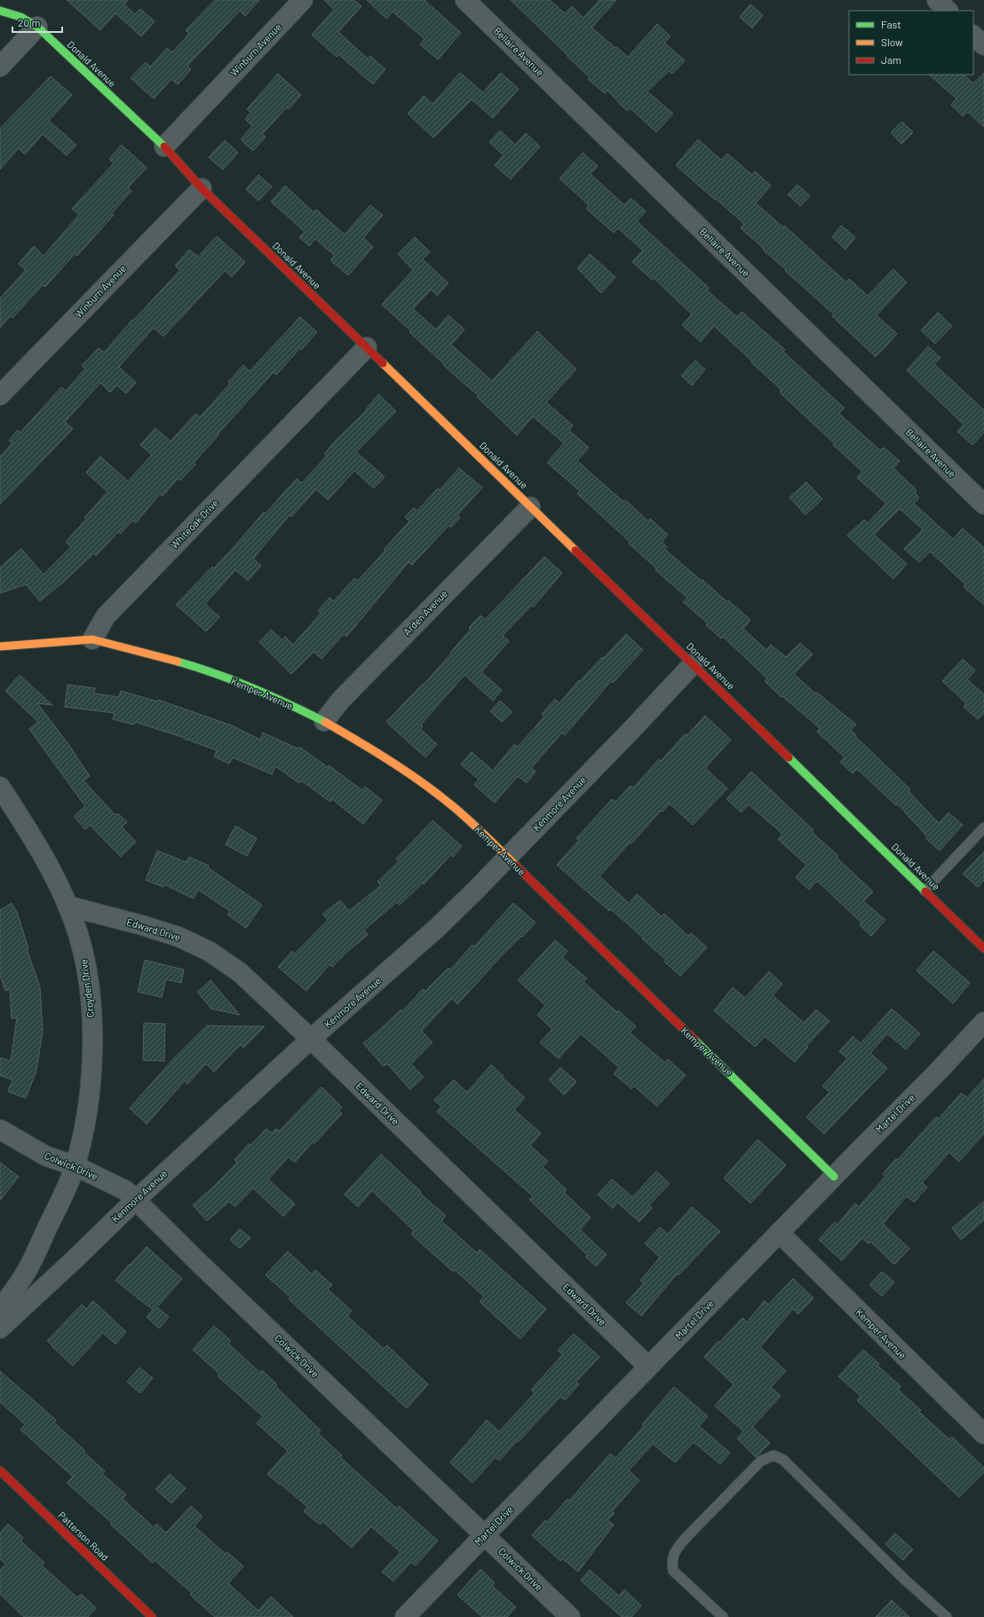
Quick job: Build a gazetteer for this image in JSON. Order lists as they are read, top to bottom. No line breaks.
{"streets":{"street":["Winburn Avenue","Bellaire Avenue","Donald Avenue","Whiteoak Drive","Arden Avenue","Kemper Avenue","Kenmore Avenue","Edward Drive","Croyden Drive","Martel Drive","Colwick Drive","Patterson Road"]},"crossings":[["Winburn Avenue","Donald Avenue"],["Donald Avenue","Whiteoak Drive"],["Donald Avenue","Arden Avenue"],["Donald Avenue","Kenmore Avenue"],["Whiteoak Drive","Kemper Avenue"],["Arden Avenue","Kemper Avenue"],["Kemper Avenue","Kenmore Avenue"],["Kemper Avenue","Martel Drive"],["Kenmore Avenue","Edward Drive"],["Kenmore Avenue","Colwick Drive"],["Edward Drive","Croyden Drive"],["Edward Drive","Martel Drive"],["Croyden Drive","Colwick Drive"],["Martel Drive","Colwick Drive"]],"legend":["Fast","Slow","Jam"],"scale_bar":"20 m"}
